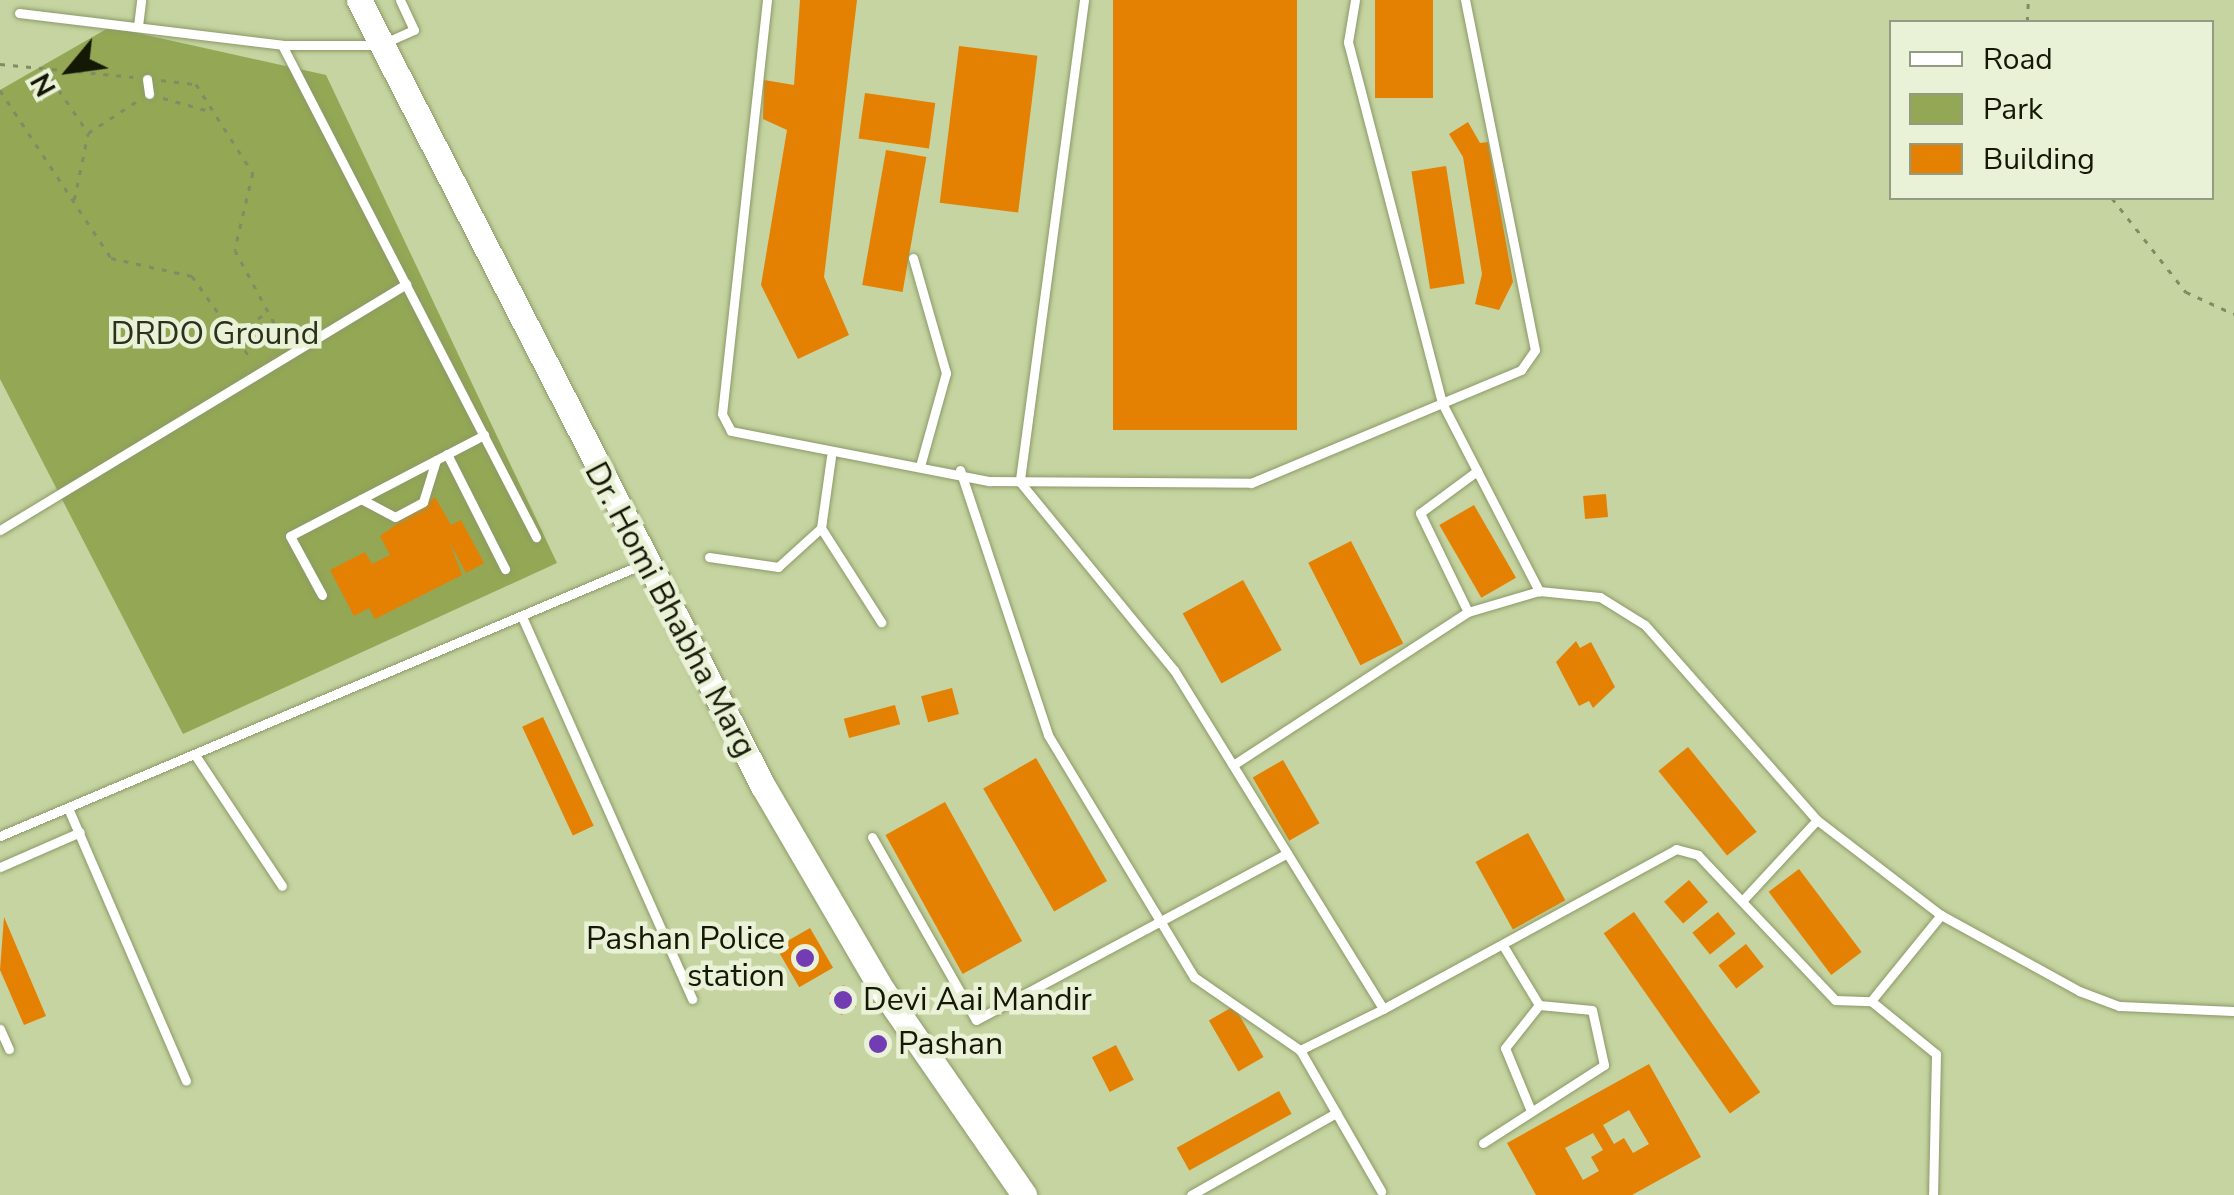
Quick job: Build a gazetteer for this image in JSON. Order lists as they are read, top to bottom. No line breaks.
{"streets":{"main road":["Dr. Homi Bhabha Marg"]},"parks":["DRDO Ground"],"places":["Pashan Police station","Devi Aai Mandir","Pashan"],"legend":["Road","Park","Building"],"north":"bottom left"}
